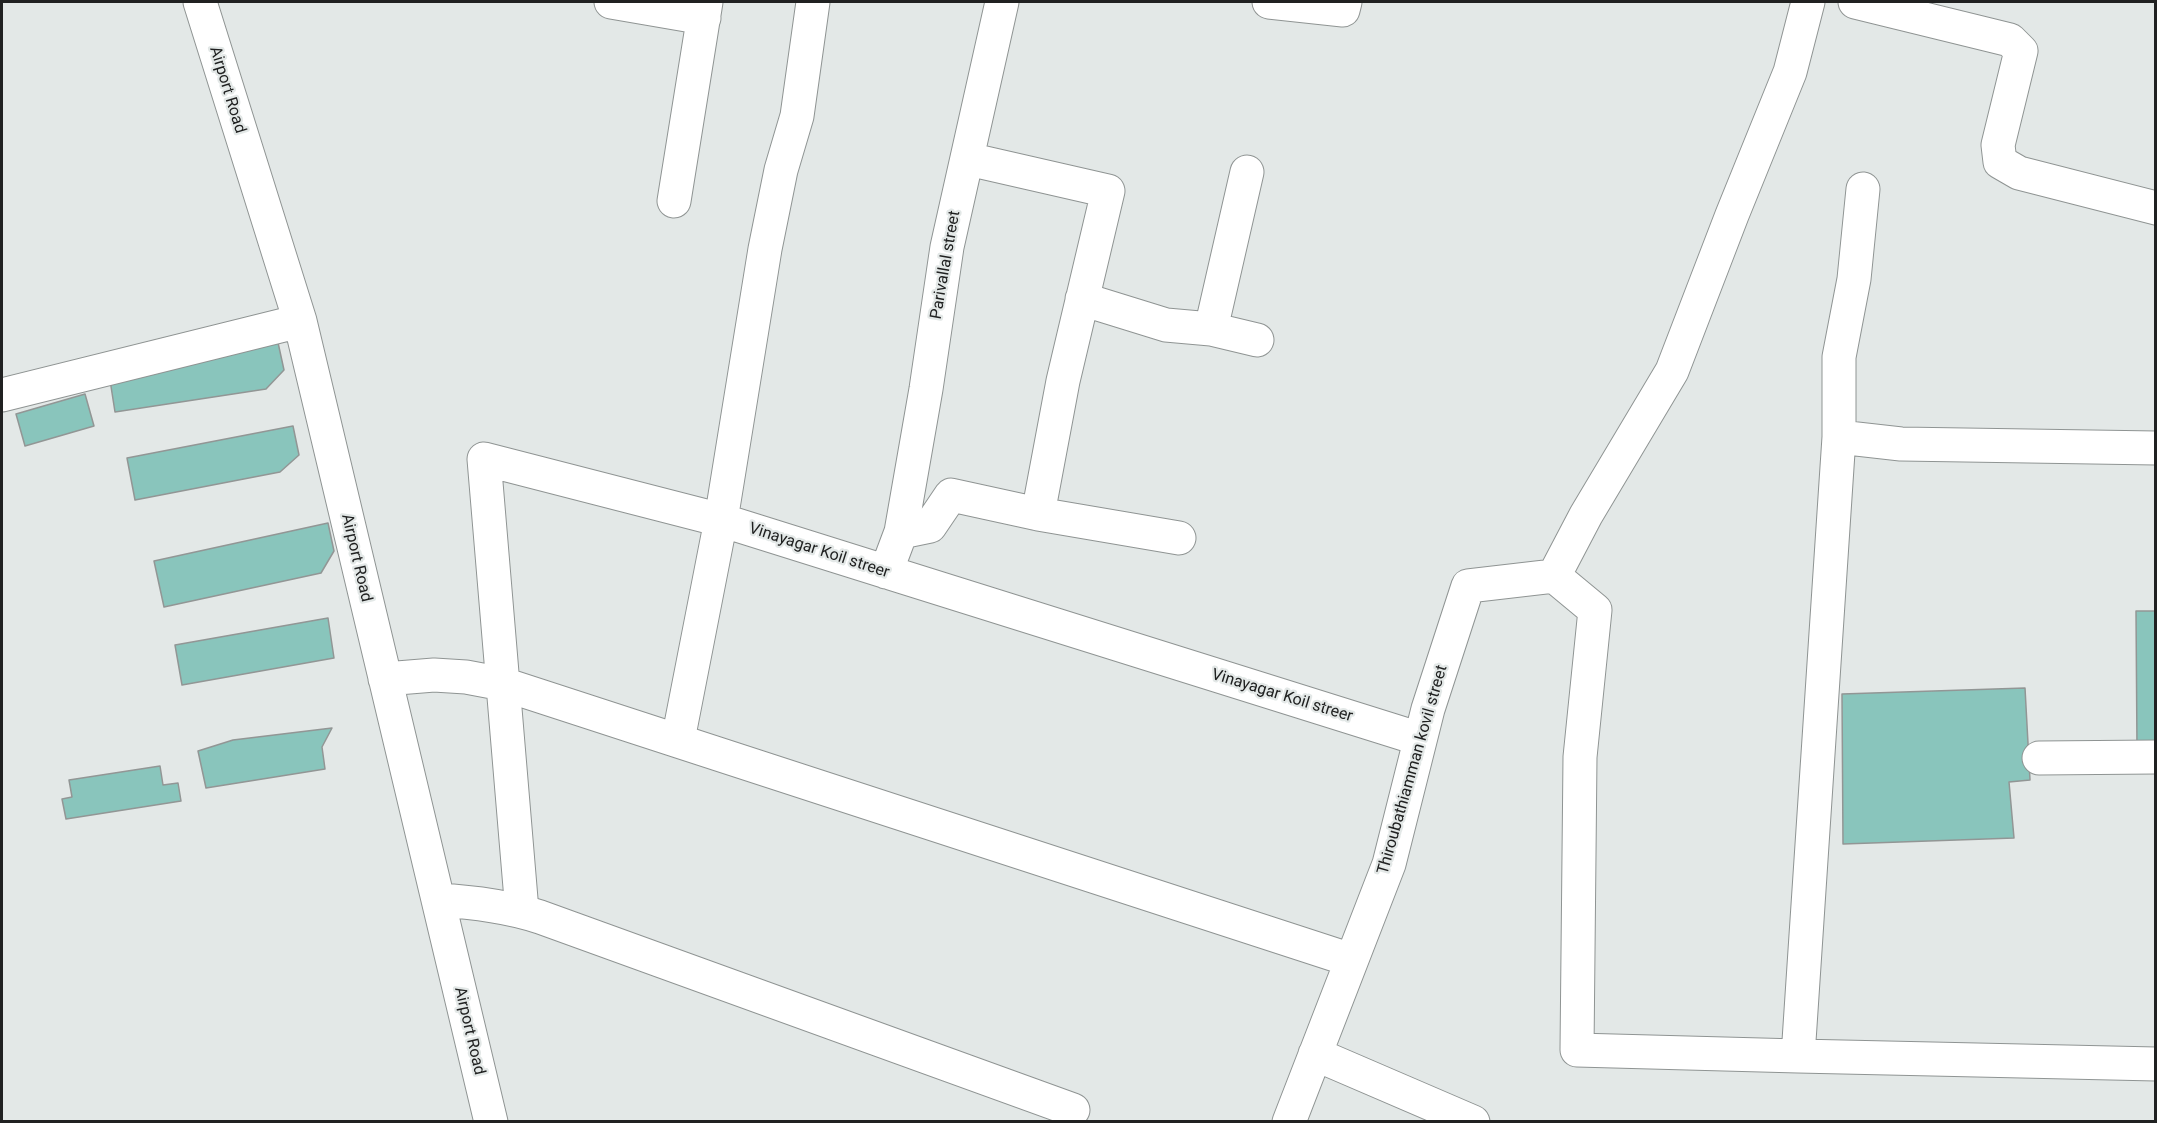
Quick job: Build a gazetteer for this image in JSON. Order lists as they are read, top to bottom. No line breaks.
{"streets":{"street":["Airport Road","Parivallal street","Vinayagar Koil streer","Thiroubathiamman kovil street"]},"crossings":[["Parivallal street","Vinayagar Koil streer"],["Vinayagar Koil streer","Thiroubathiamman kovil street"]]}
